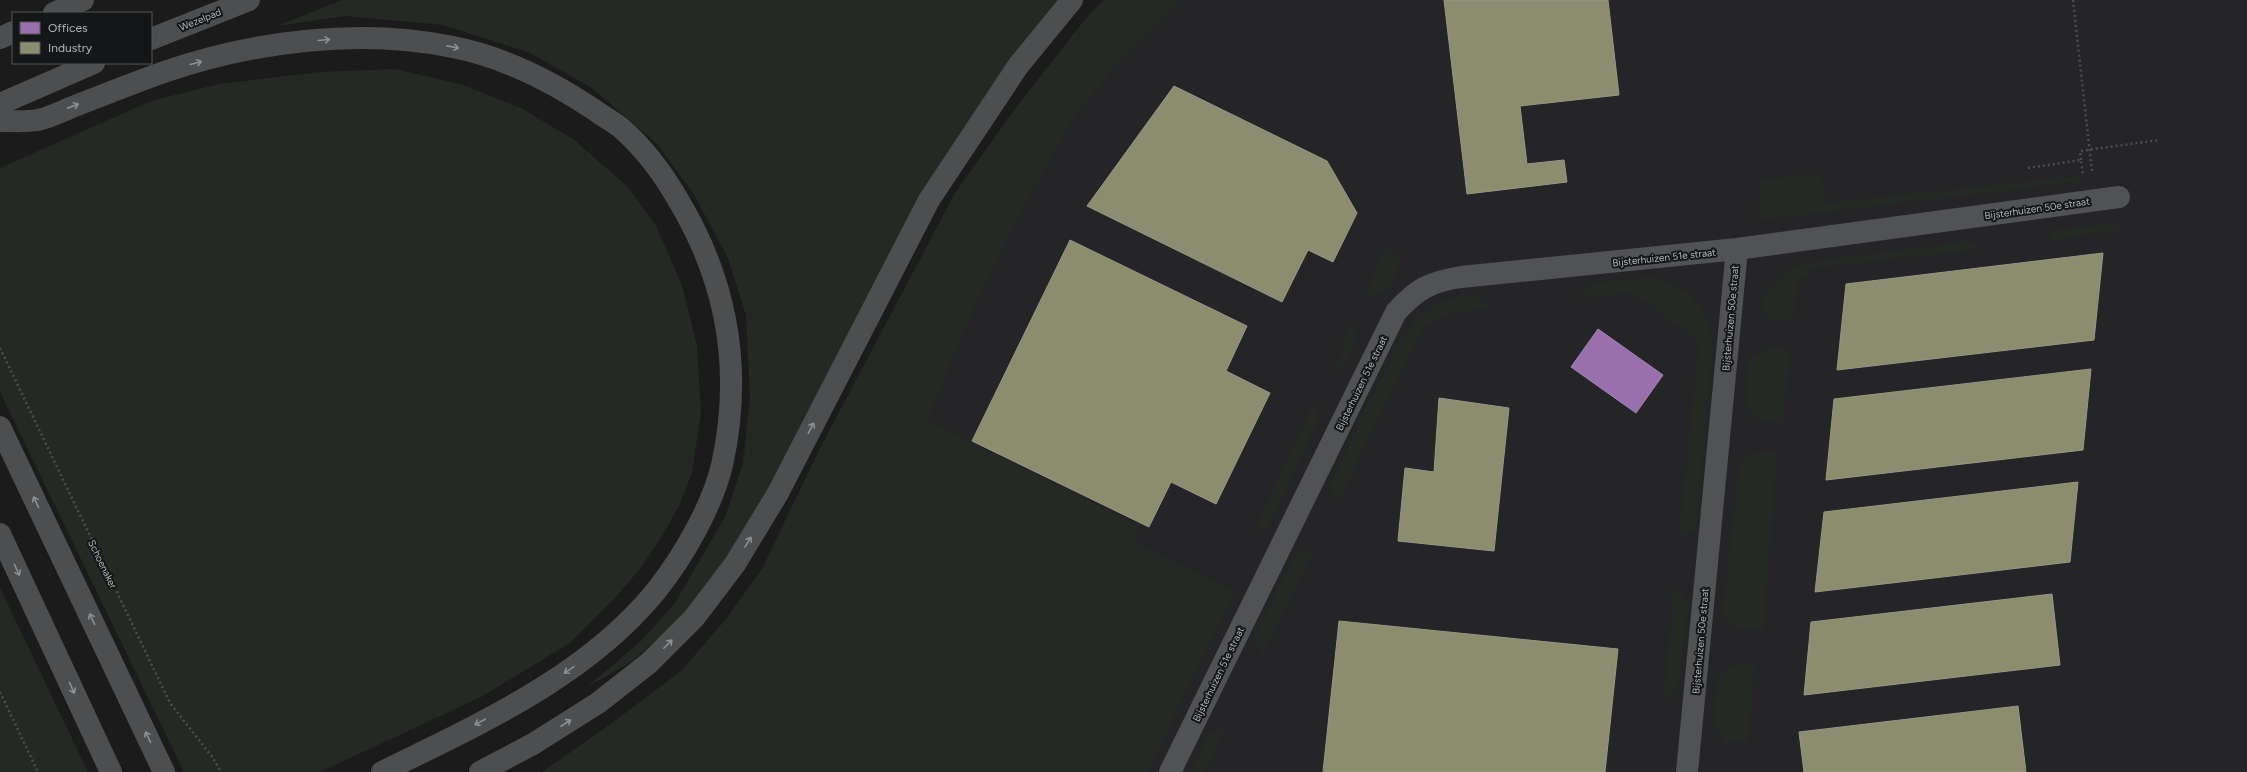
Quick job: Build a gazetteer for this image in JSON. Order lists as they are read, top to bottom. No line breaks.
{"streets":{"main road":["Wezelpad"],"street":["Bijsterhuizen 50e straat","Bijsterhuizen 51e straat"],"path":["Schoenaker"]},"crossings":[["Bijsterhuizen 50e straat","Bijsterhuizen 51e straat"]],"legend":["Offices","Industry"]}
